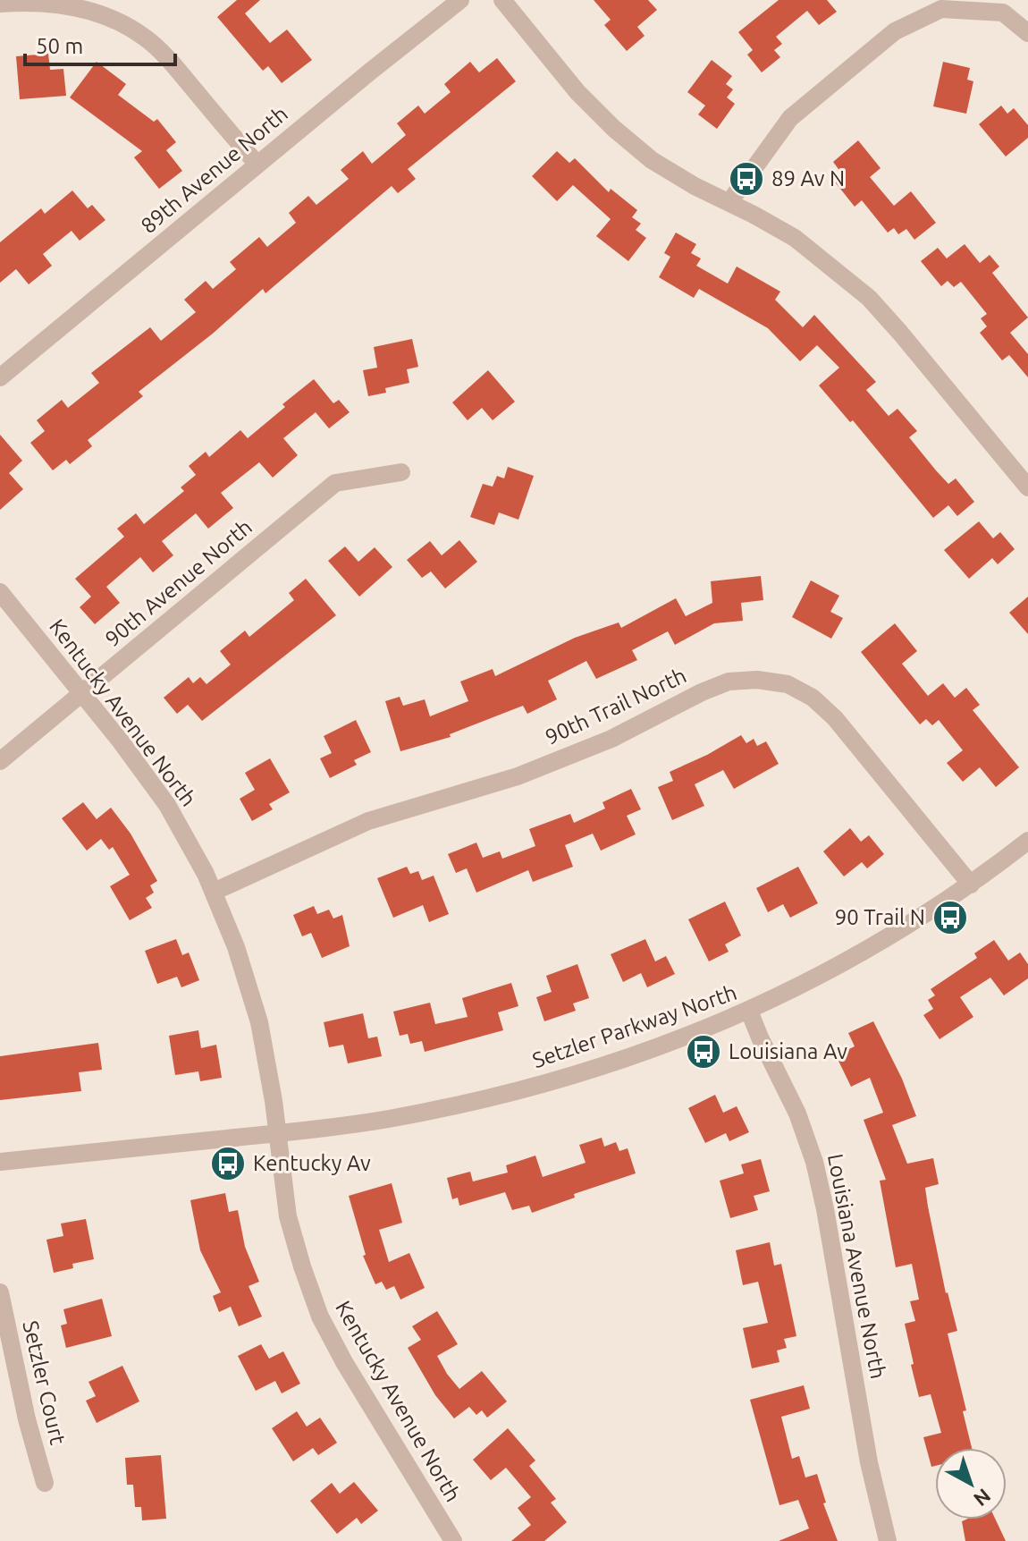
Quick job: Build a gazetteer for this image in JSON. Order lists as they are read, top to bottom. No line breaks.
{"streets":{"street":["89th Avenue North","90th Avenue North","90th Trail North","Kentucky Avenue North","Setzler Parkway North","Louisiana Avenue North","Setzler Court"]},"crossings":[["90th Avenue North","Kentucky Avenue North"],["90th Trail North","Kentucky Avenue North"],["90th Trail North","Setzler Parkway North"],["Kentucky Avenue North","Setzler Parkway North"],["Setzler Parkway North","Louisiana Avenue North"]],"places":{"bus stop":["89 Av N","90 Trail N","Louisiana Av","Kentucky Av"]},"scale_bar":"50 m","north":"bottom right"}
